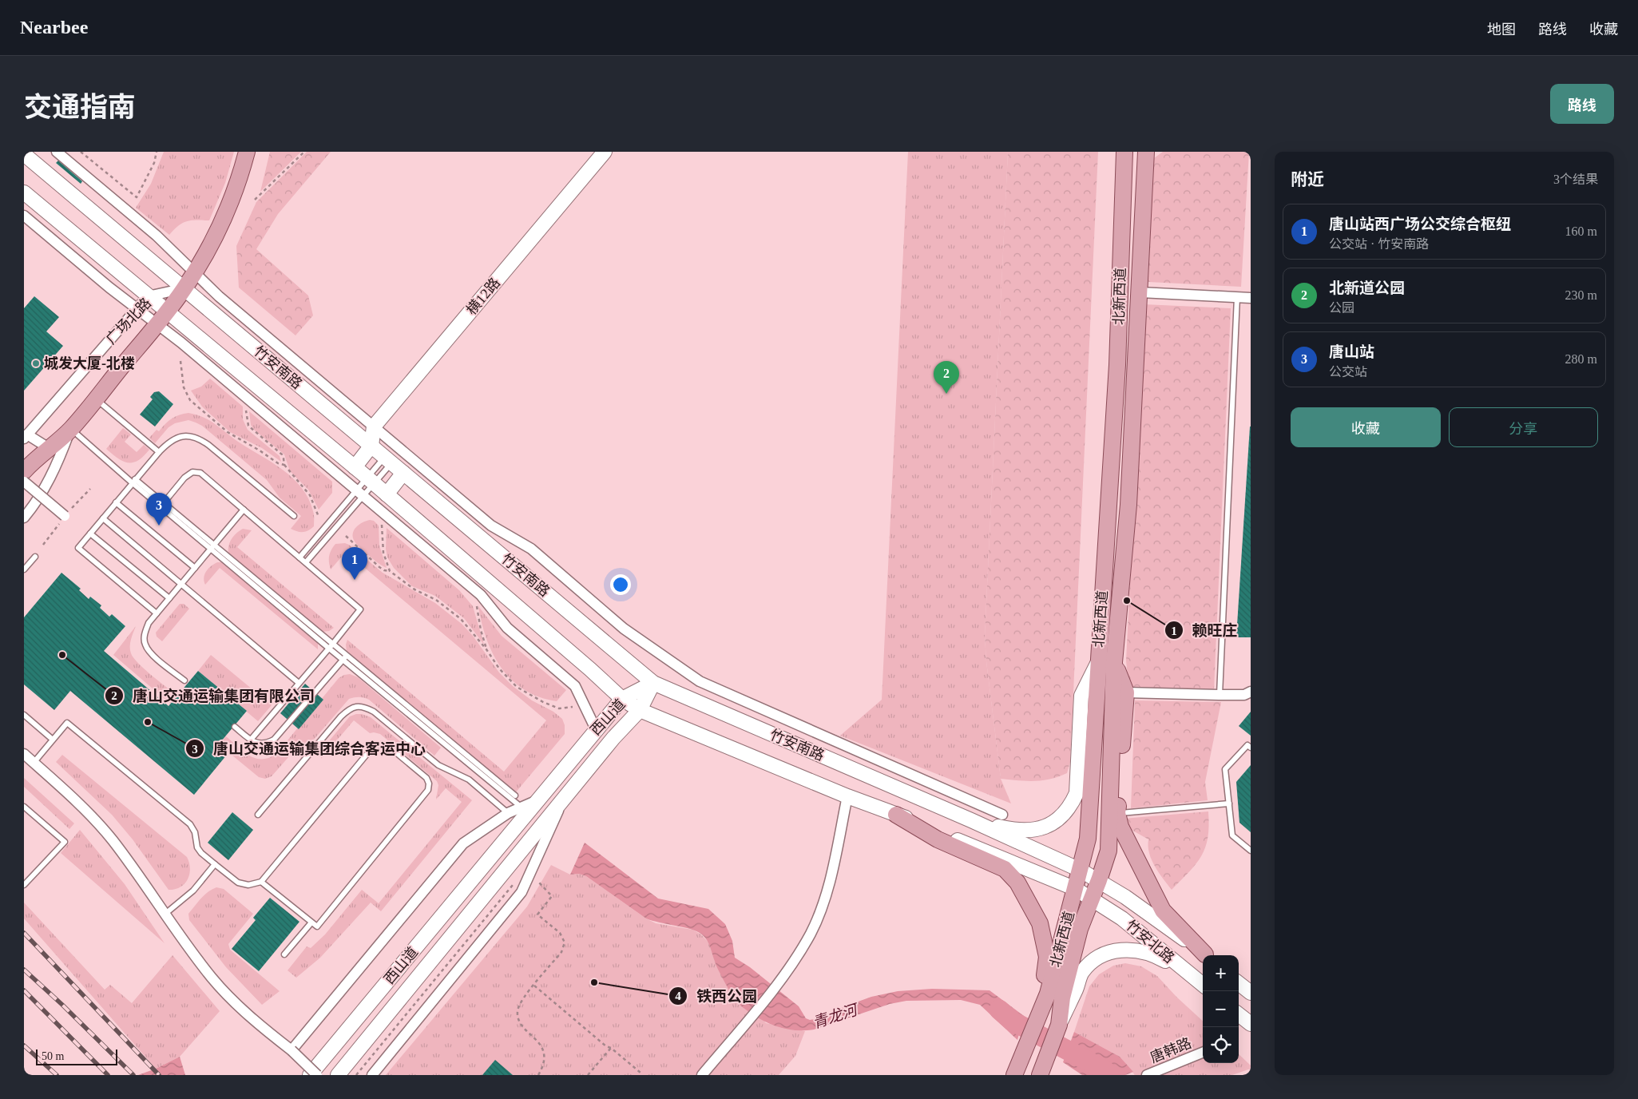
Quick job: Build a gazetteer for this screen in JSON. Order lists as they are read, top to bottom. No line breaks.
{"streets":{"main road":["横12路","北新西道","广场北路","竹安南路","西山道","竹安北路"],"street":["唐韩路"]},"crossings":[["北新西道","竹安南路"],["北新西道","竹安北路"],["广场北路","竹安南路"],["竹安南路","西山道"],["竹安南路","竹安北路"]],"water":["青龙河"],"places":["城发大厦-北楼","赖旺庄","唐山交通运输集团有限公司","唐山交通运输集团综合客运中心","铁西公园"],"scale_bar":"50 m","page":{"header":"Nearbee","nav":["地图","路线","收藏"],"title":"交通指南","buttons":["路线",["收藏","分享"]],"heading":["附近","3个结果"],"list":[{"mark":"1","name":"唐山站西广场公交综合枢纽","note":"公交站 · 竹安南路","value":"160 m"},{"mark":"2","name":"北新道公园","note":"公园","value":"230 m"},{"mark":"3","name":"唐山站","note":"公交站","value":"280 m"}],"pins":["2","3","1"],"map_buttons":["+","−"],"scale":"50 m"}}
